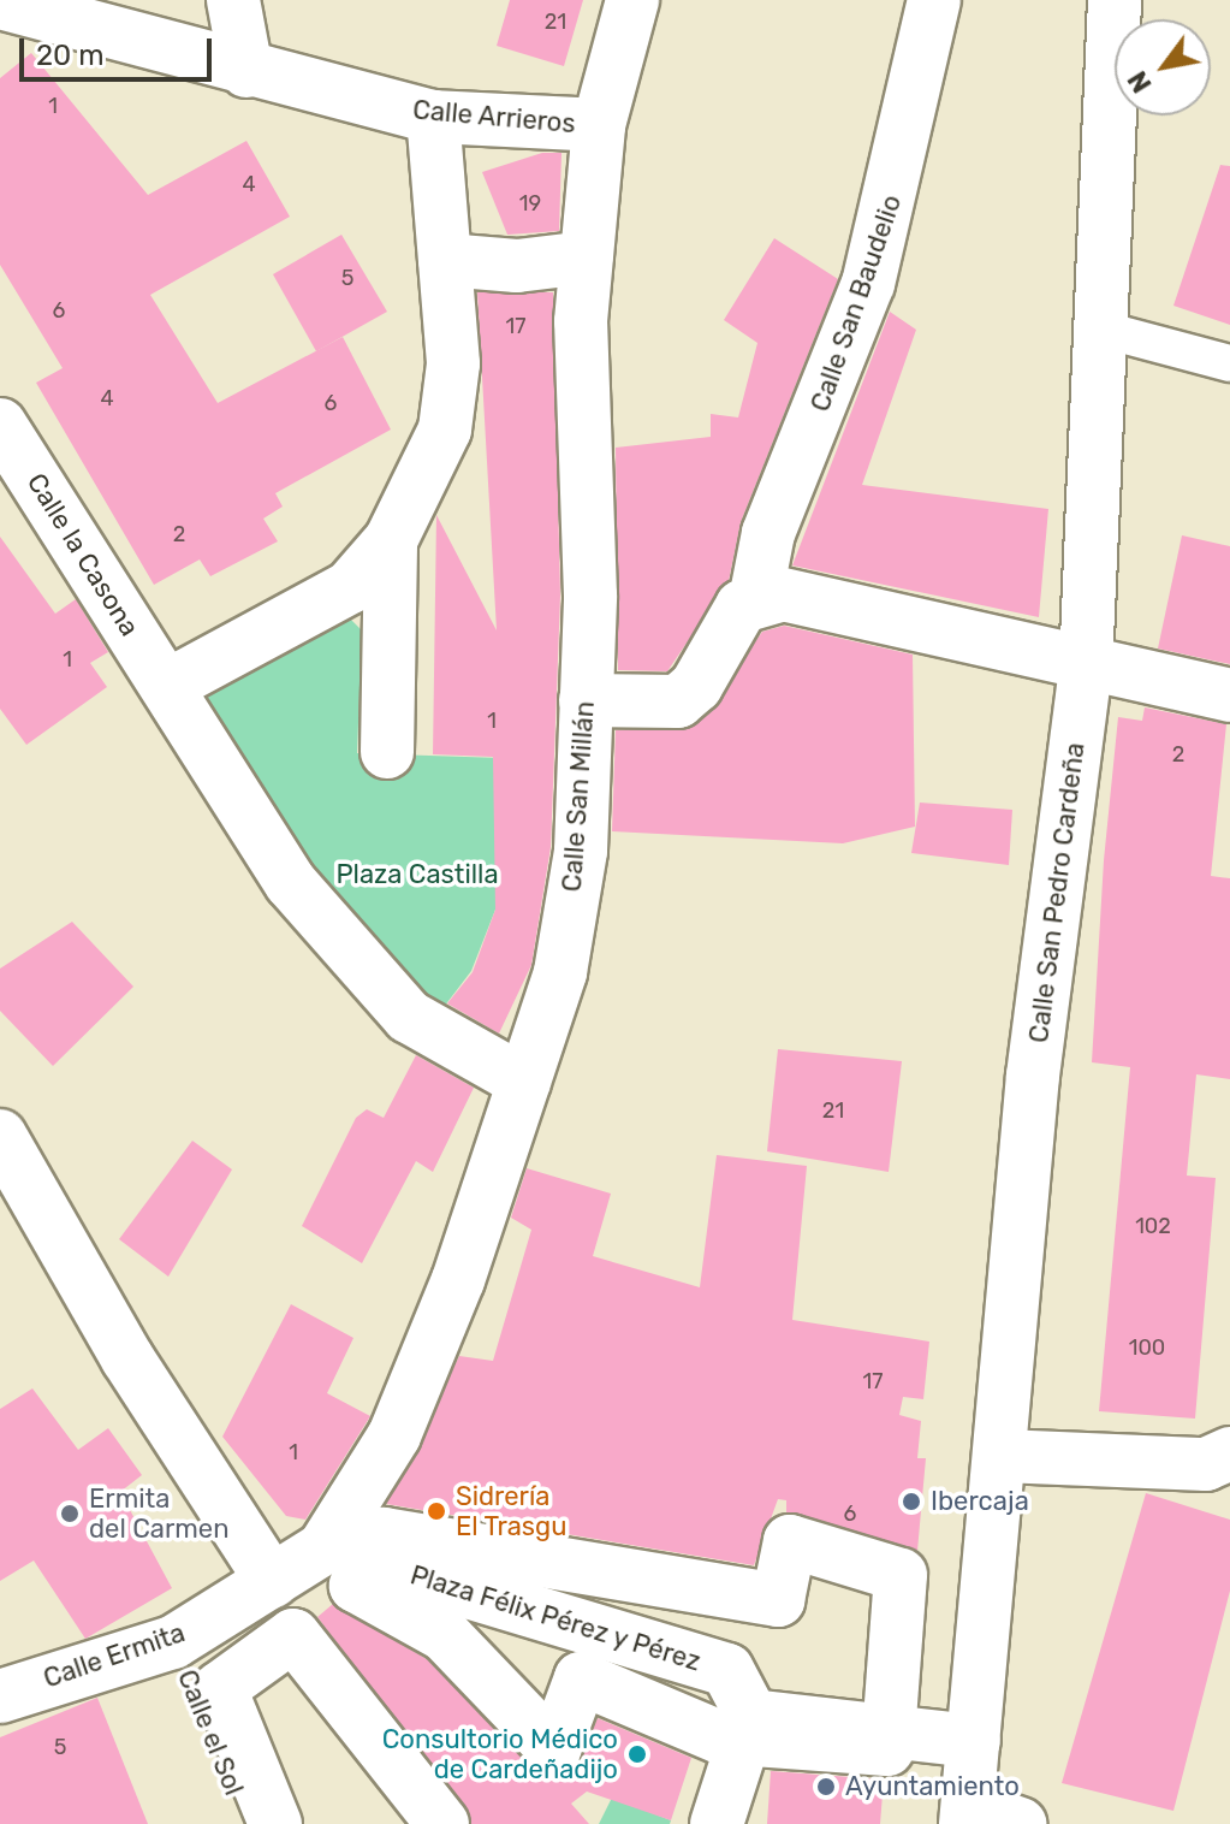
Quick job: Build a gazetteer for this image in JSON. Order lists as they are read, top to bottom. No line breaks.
{"streets":{"street":["Calle Arrieros","Calle San Baudelio","Calle la Casona","Calle San Millán","Calle San Pedro Cardeña","Plaza Félix Pérez y Pérez","Calle Ermita","Calle el Sol"]},"crossings":[["Calle Arrieros","Calle San Millán"],["Calle San Millán","Plaza Félix Pérez y Pérez"],["Calle San Millán","Calle Ermita"],["Calle San Pedro Cardeña","Plaza Félix Pérez y Pérez"],["Plaza Félix Pérez y Pérez","Calle Ermita"],["Calle Ermita","Calle el Sol"]],"parks":["Plaza Castilla"],"places":["Ibercaja","Sidrería El Trasgu","Ermita del Carmen","Consultorio Médico de Cardeñadijo","Ayuntamiento"],"house_numbers":["21","1","4","19","5","6","17","4","6","2","1","1","2","21","102","100","17","1","6","5"],"scale_bar":"20 m","north":"bottom left"}
